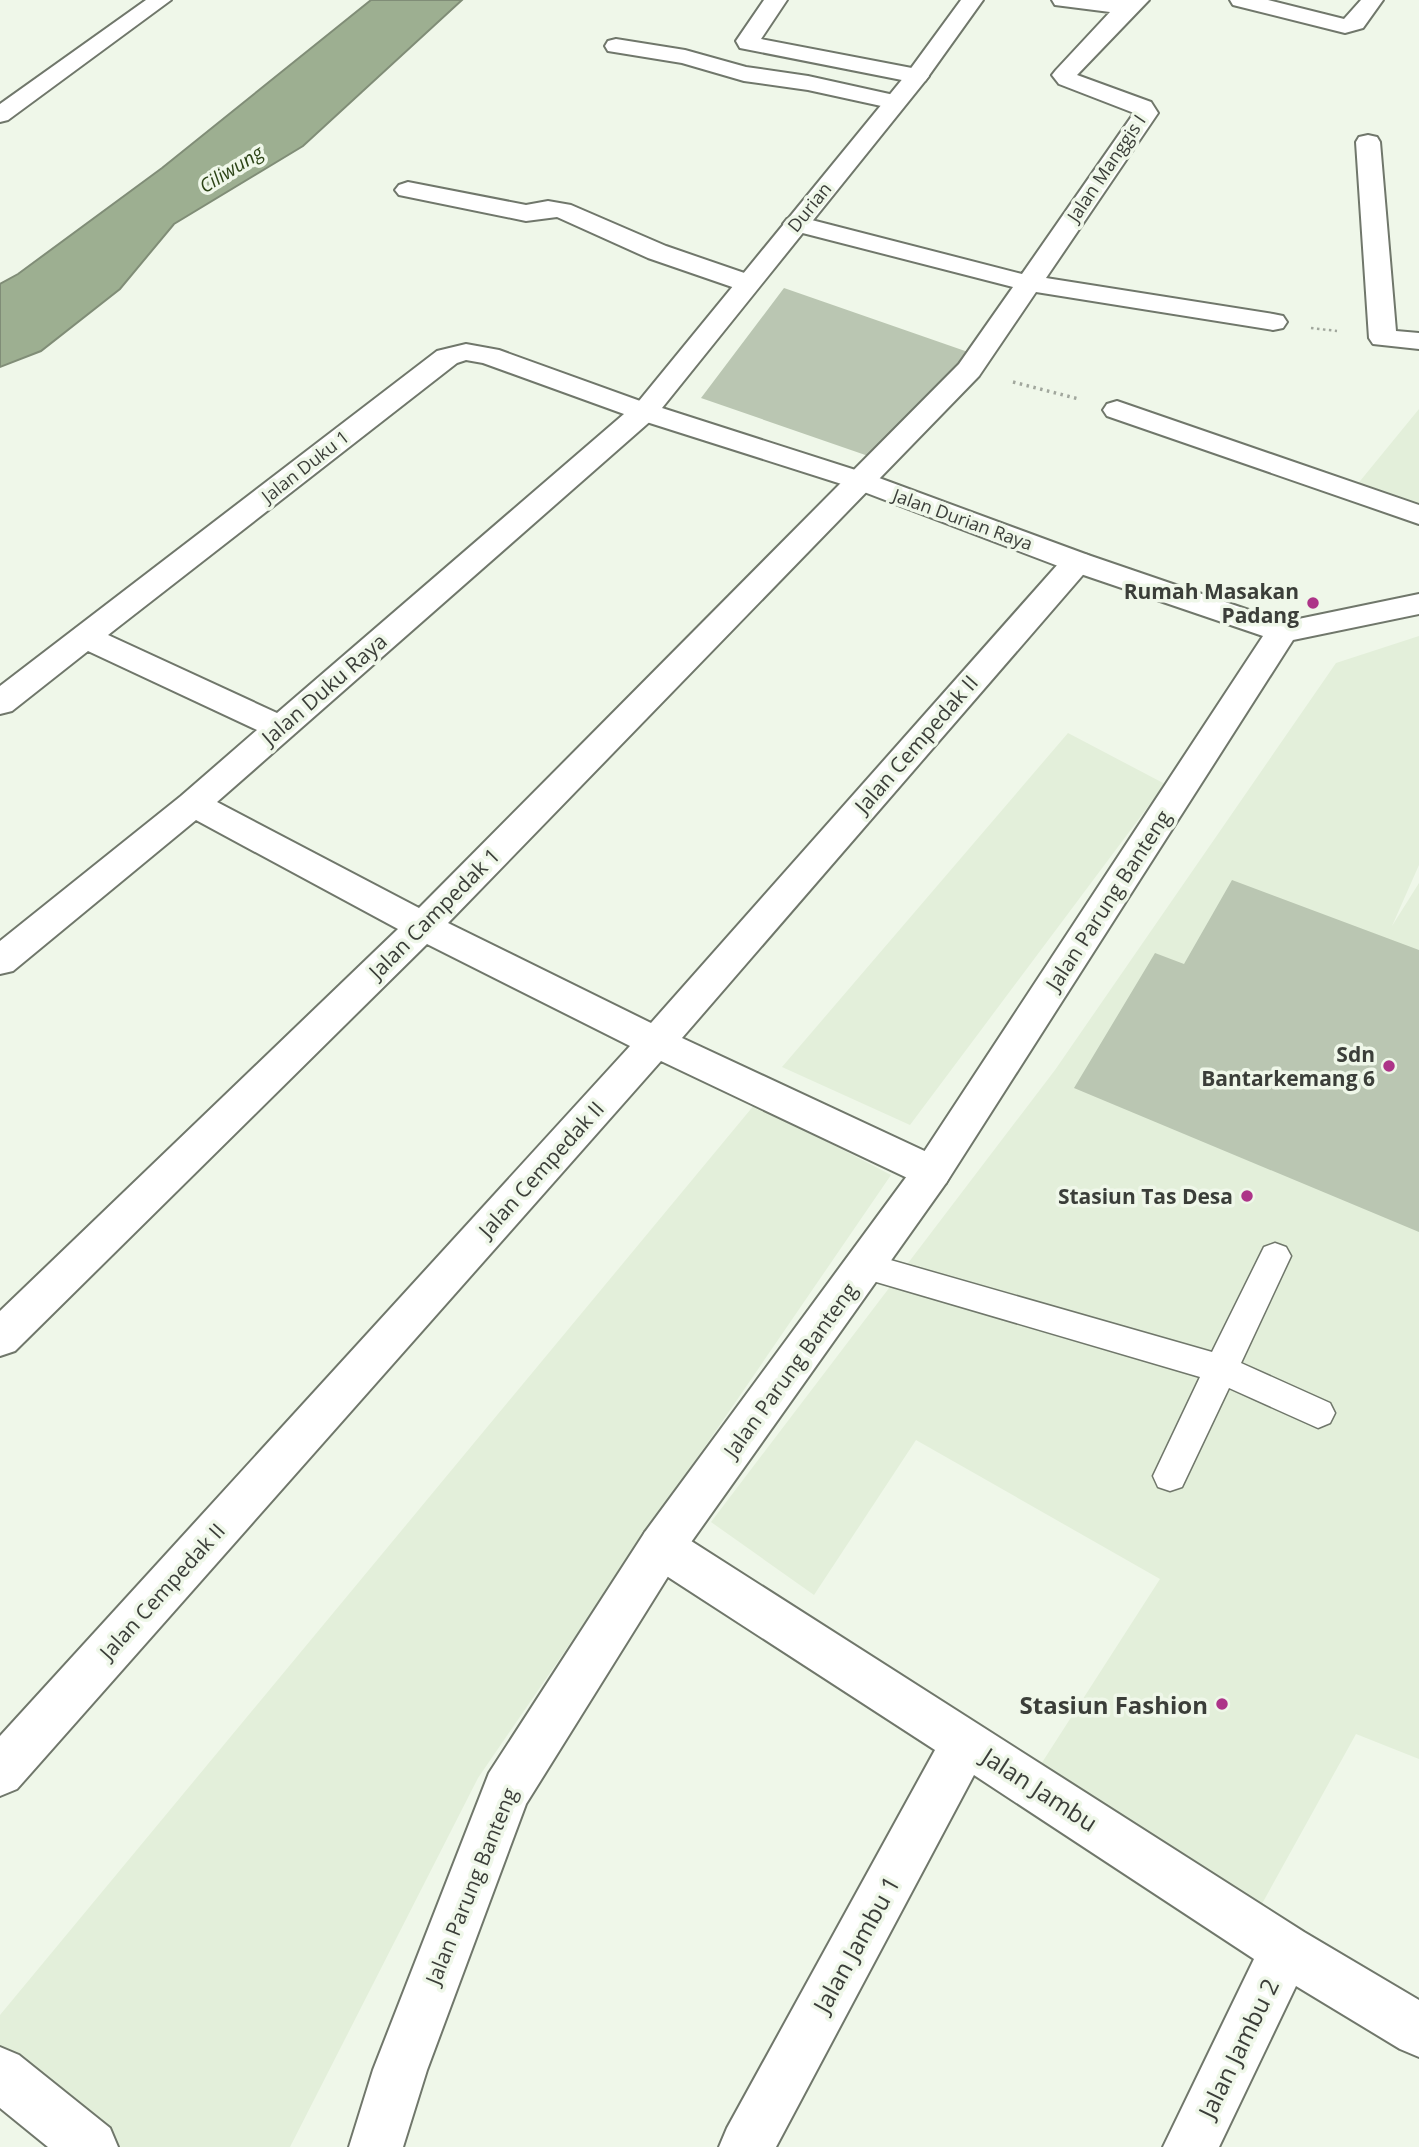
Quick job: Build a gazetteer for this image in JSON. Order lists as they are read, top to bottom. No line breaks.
{"streets":{"street":["Jalan Manggis I","Durian","Jalan Duku 1","Jalan Durian Raya","Jalan Duku Raya","Jalan Cempedak II","Jalan Parung Banteng","Jalan Campedak 1","Jalan Jambu","Jalan Jambu 1","Jalan Jambu 2"]},"crossings":[["Jalan Manggis I","Jalan Campedak 1"],["Durian","Jalan Duku 1"],["Durian","Jalan Durian Raya"],["Durian","Jalan Duku Raya"],["Jalan Duku 1","Jalan Durian Raya"],["Jalan Duku 1","Jalan Duku Raya"],["Jalan Durian Raya","Jalan Duku Raya"],["Jalan Durian Raya","Jalan Cempedak II"],["Jalan Durian Raya","Jalan Parung Banteng"],["Jalan Durian Raya","Jalan Campedak 1"],["Jalan Parung Banteng","Jalan Jambu"],["Jalan Jambu","Jalan Jambu 1"],["Jalan Jambu","Jalan Jambu 2"]],"water":["Ciliwung"],"places":["Rumah Masakan Padang","Sdn Bantarkemang 6","Stasiun Tas Desa","Stasiun Fashion"]}
